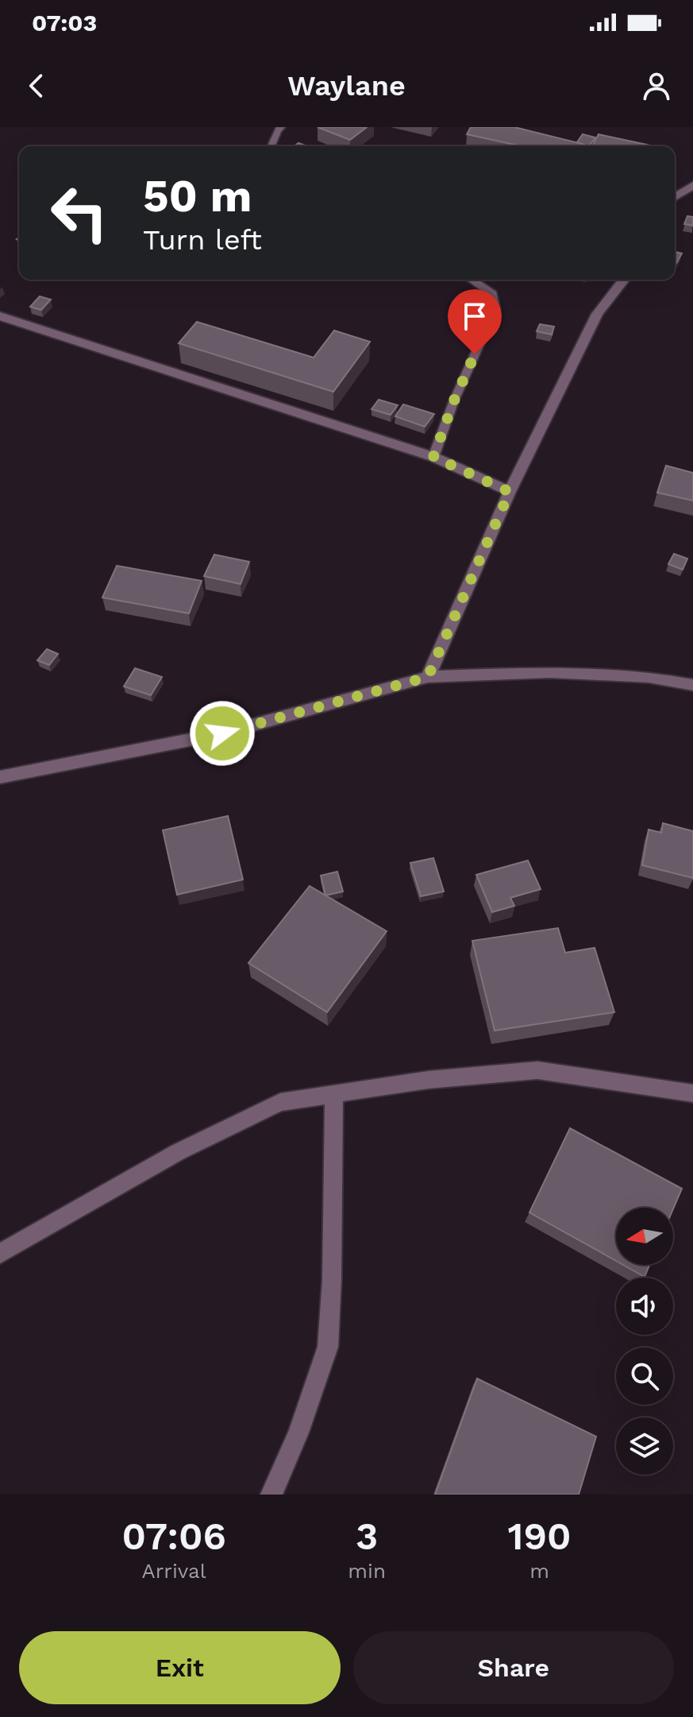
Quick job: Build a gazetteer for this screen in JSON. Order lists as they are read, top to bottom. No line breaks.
{"north":"left","page":{"status":"07:03","header":"Waylane","turn":["50 m","Turn left"],"eta":["07:06","Arrival","3","min","190","m"],"buttons":["Exit","Share"]}}
